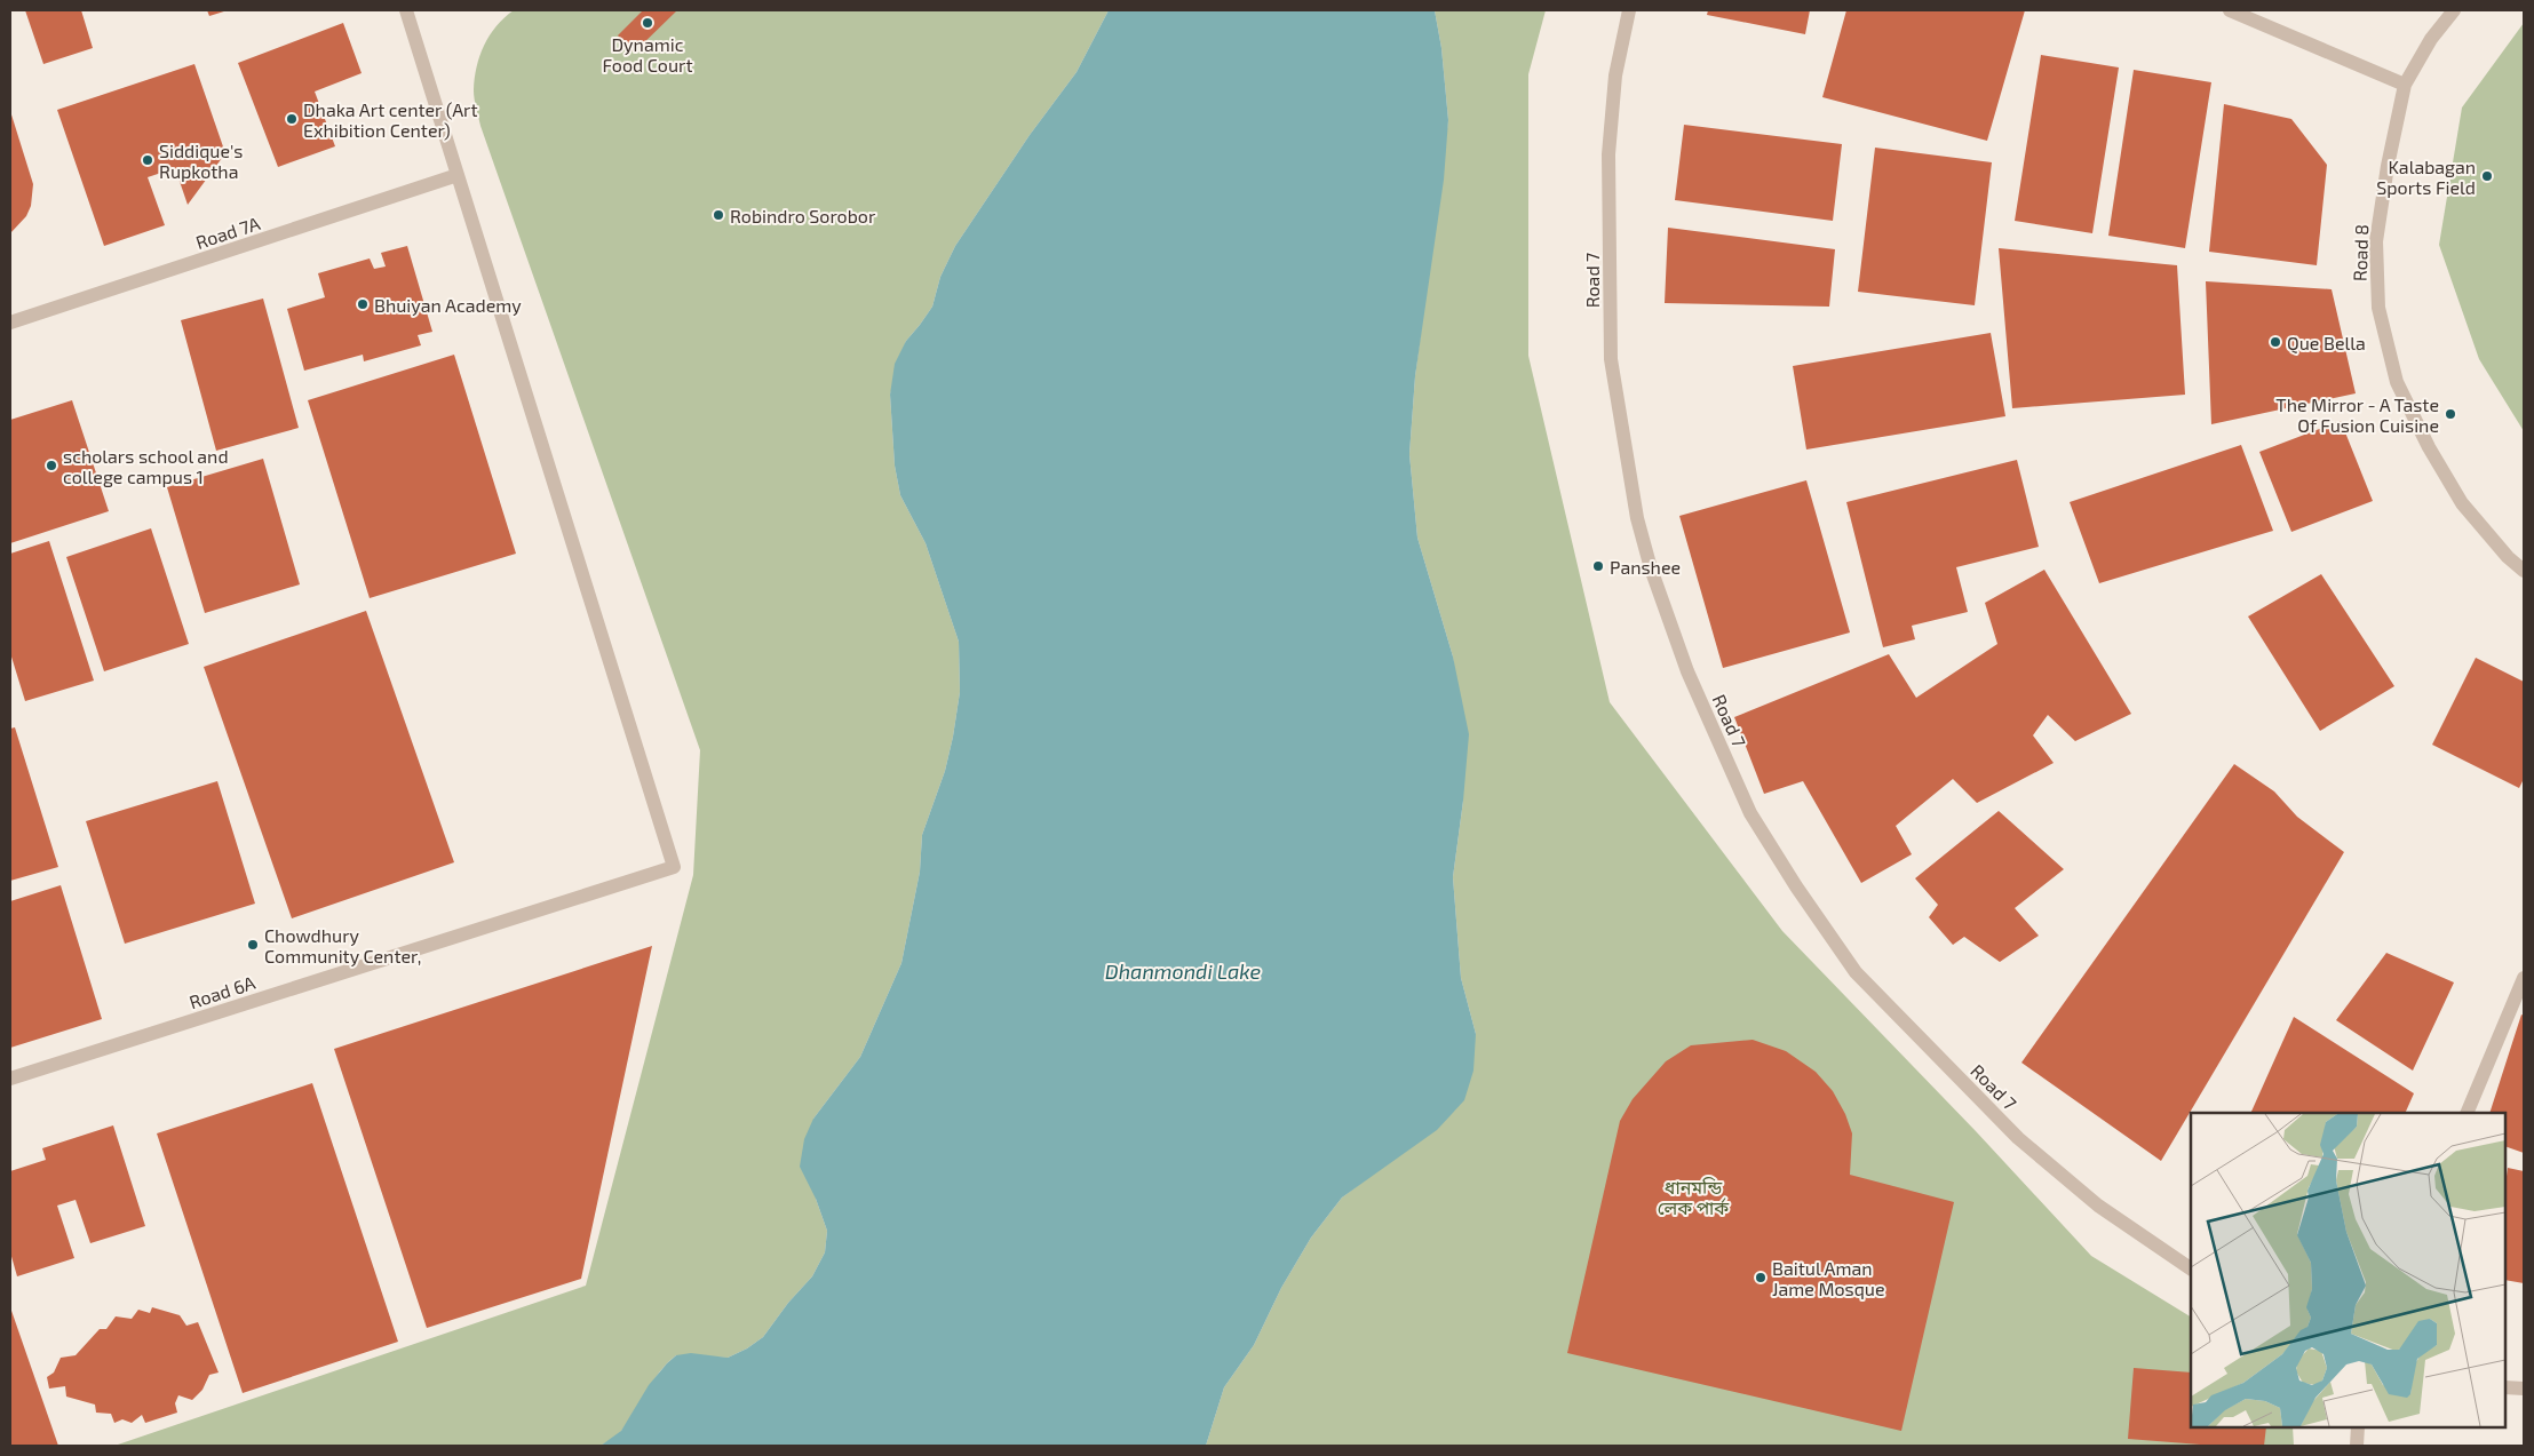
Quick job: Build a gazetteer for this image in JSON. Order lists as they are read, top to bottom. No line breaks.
{"streets":{"street":["Road 7A","Road 8","Road 7","Road 6A"]},"crossings":[["Road 7A","Road 6A"]],"water":["Dhanmondi Lake"],"parks":["ধানমন্ডি লেক পার্ক"],"places":["Dynamic Food Court","Dhaka Art center (Art Exhibition Center)","Siddique's Rupkotha","Kalabagan Sports Field","Robindro Sorobor","Bhuiyan Academy","Que Bella","The Mirror - A Taste Of Fusion Cuisine","scholars school and college campus 1","Panshee","Chowdhury Community Center,","Baitul Aman Jame Mosque"]}
